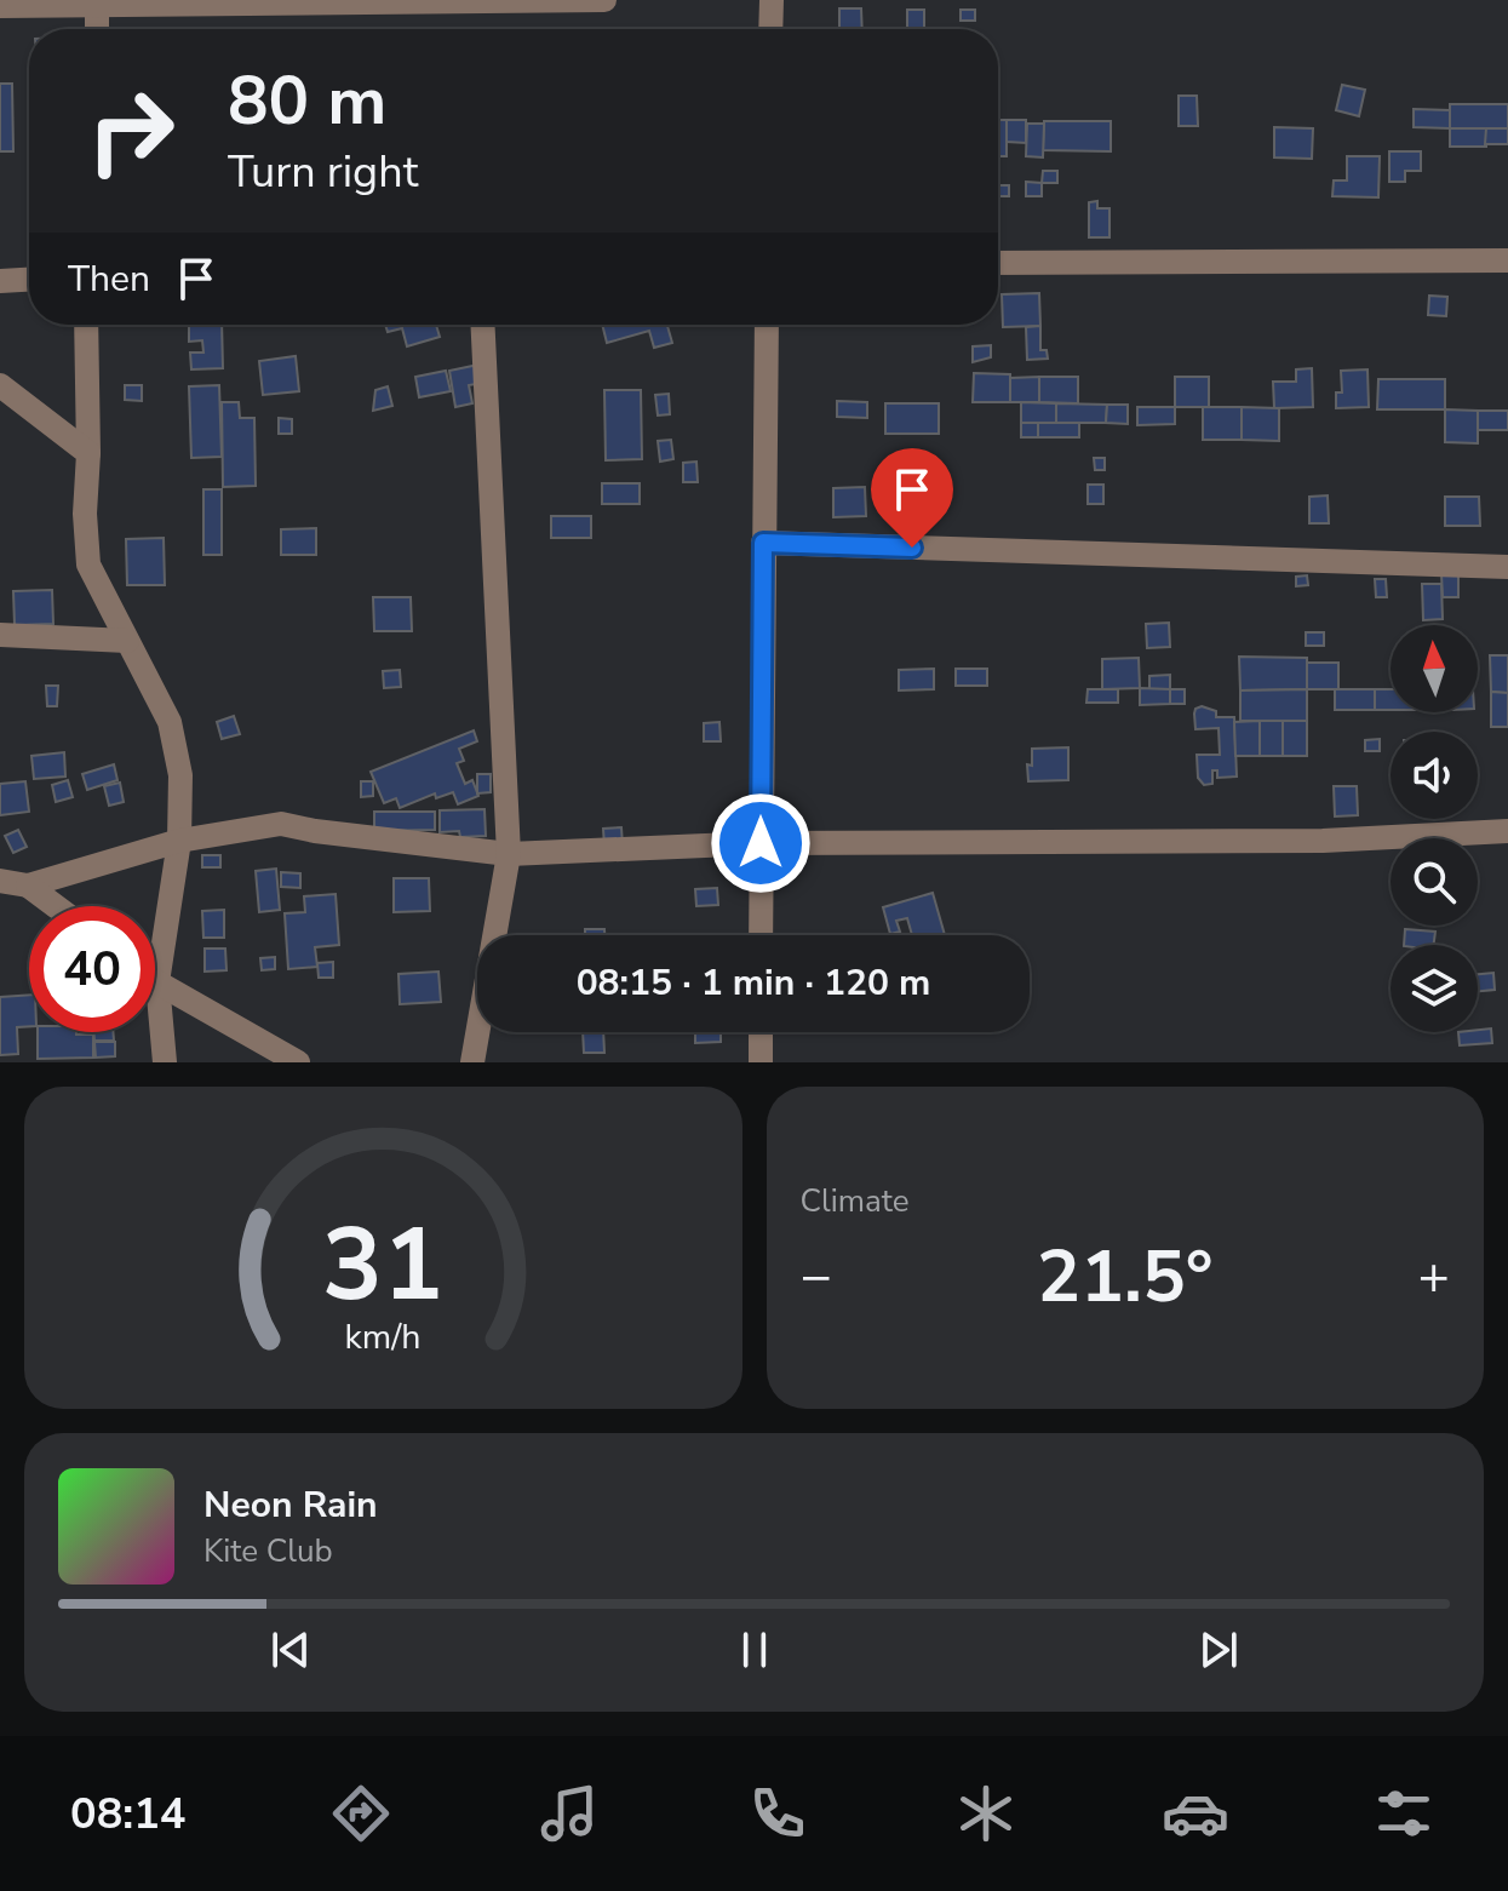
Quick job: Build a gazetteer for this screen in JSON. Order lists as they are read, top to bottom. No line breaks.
{"north":"top","page":{"turn":["80 m","Turn right"],"then":"Then","limit":"40","trip":"08:15 · 1 min · 120 m","tile":"Climate","heat":["−","21.5°","+"],"song":["Neon Rain","Kite Club"],"tabs":"08:14","gauge":["31","km/h"]}}
